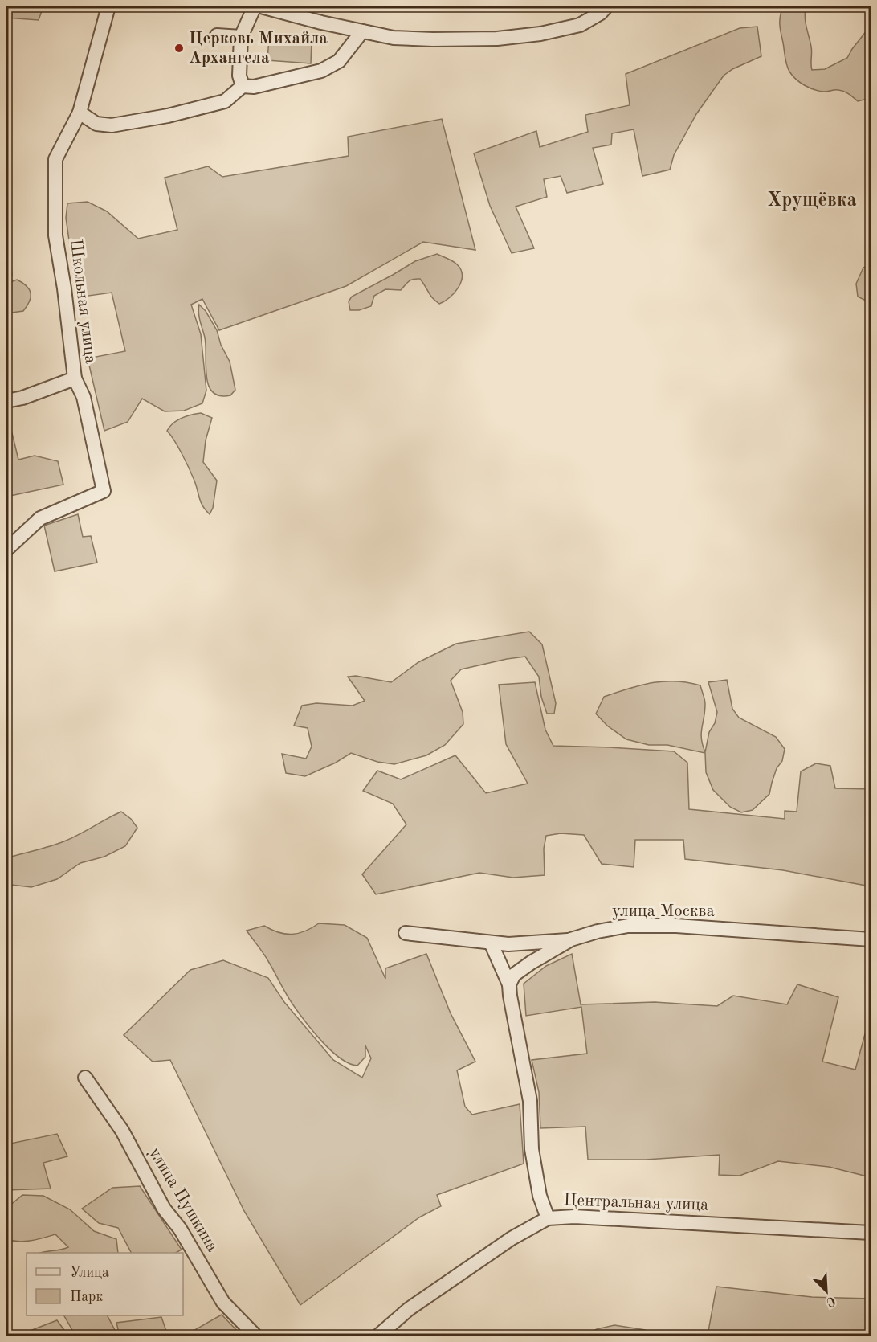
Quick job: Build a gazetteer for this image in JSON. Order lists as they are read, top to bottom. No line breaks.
{"streets":{"street":["Школьная улица","улица Москва","улица Пушкина","Центральная улица"]},"districts":["Хрущёвка"],"places":["Церковь Михайла Архангела"],"legend":["Улица","Парк"],"north":"bottom right"}
